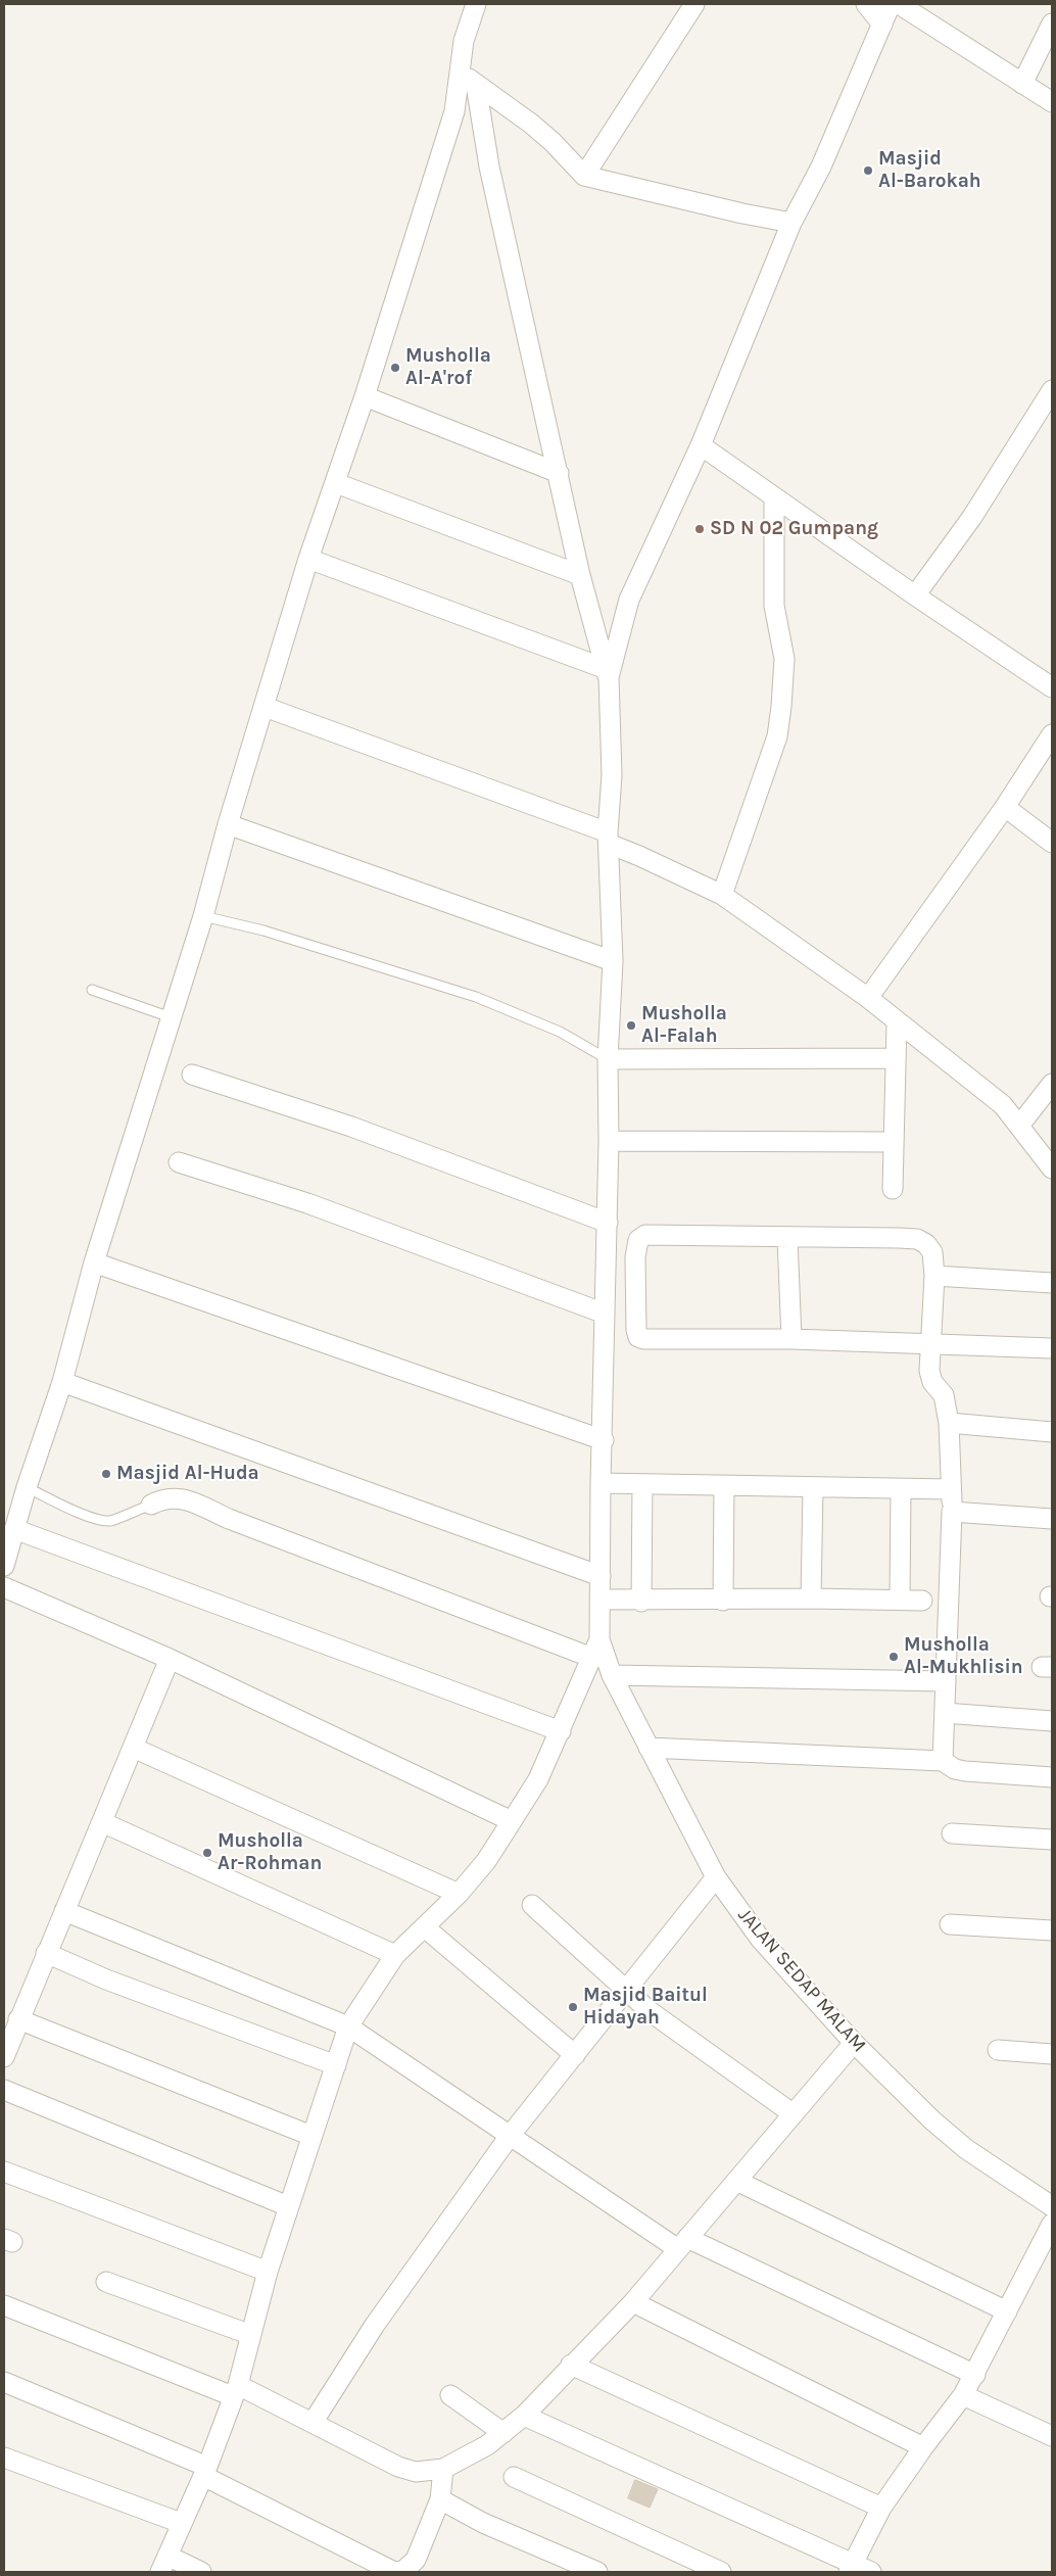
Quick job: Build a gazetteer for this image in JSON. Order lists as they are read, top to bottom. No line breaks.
{"streets":{"street":["JALAN SEDAP MALAM"]},"places":["Masjid Al-Barokah","Musholla Al-A'rof","SD N 02 Gumpang","Musholla Al-Falah","Masjid Al-Huda","Musholla Al-Mukhlisin","Musholla Ar-Rohman","Masjid Baitul Hidayah"]}
